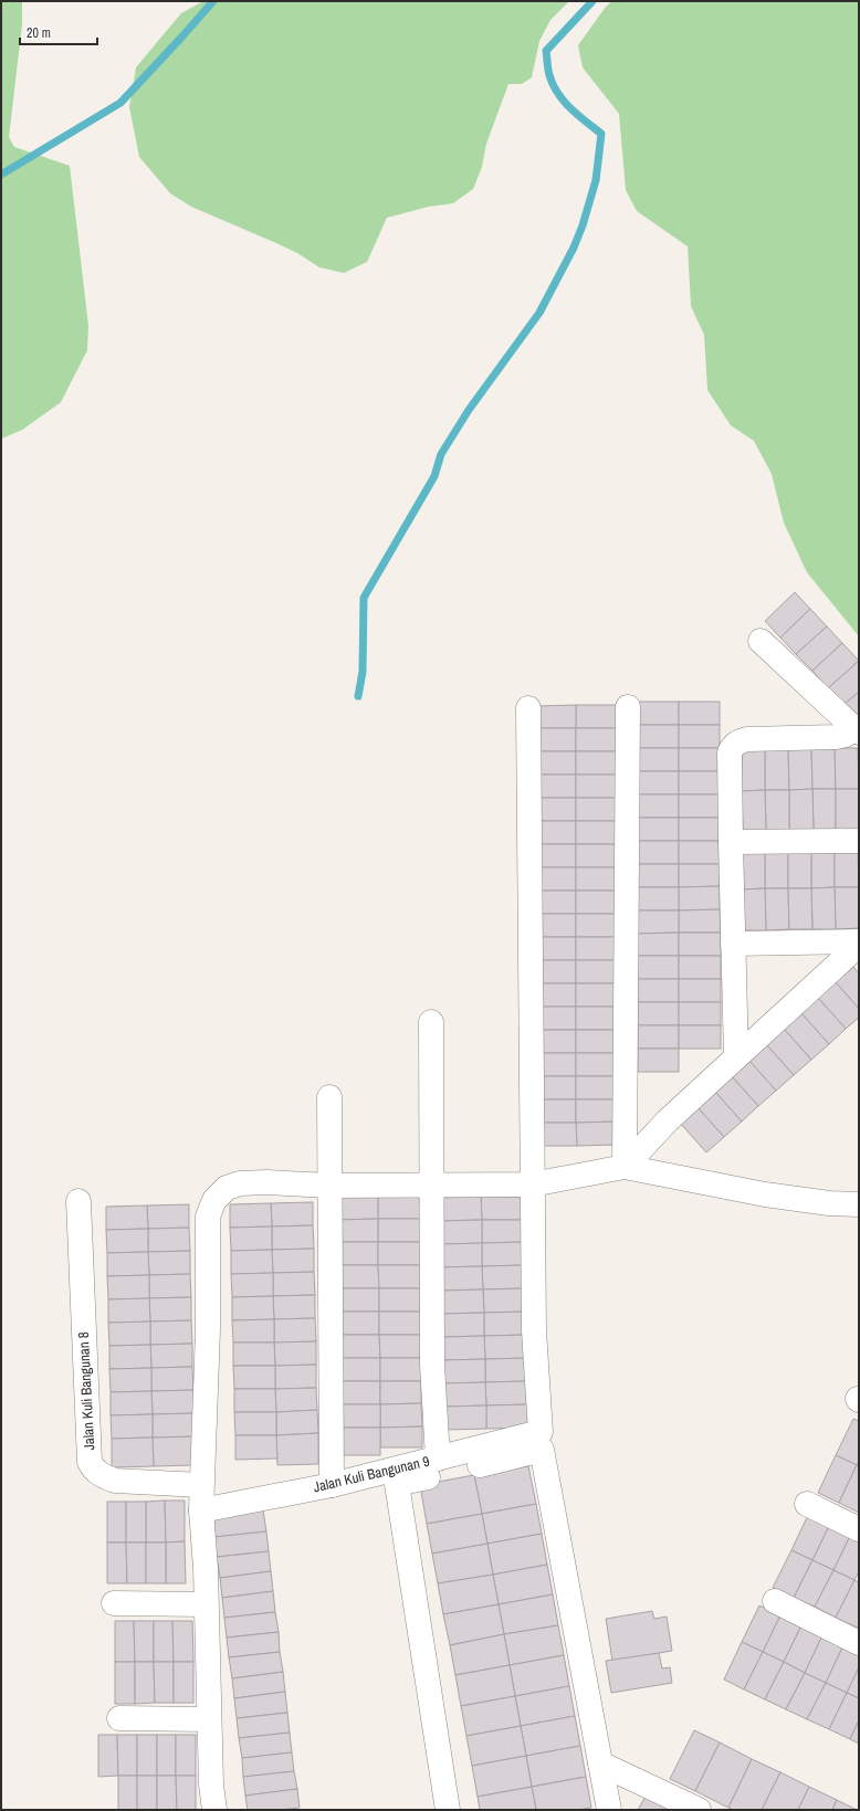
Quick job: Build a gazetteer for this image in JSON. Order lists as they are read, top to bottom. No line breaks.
{"streets":{"street":["Jalan Kuli Bangunan 8","Jalan Kuli Bangunan 9"]},"scale_bar":"20 m"}
